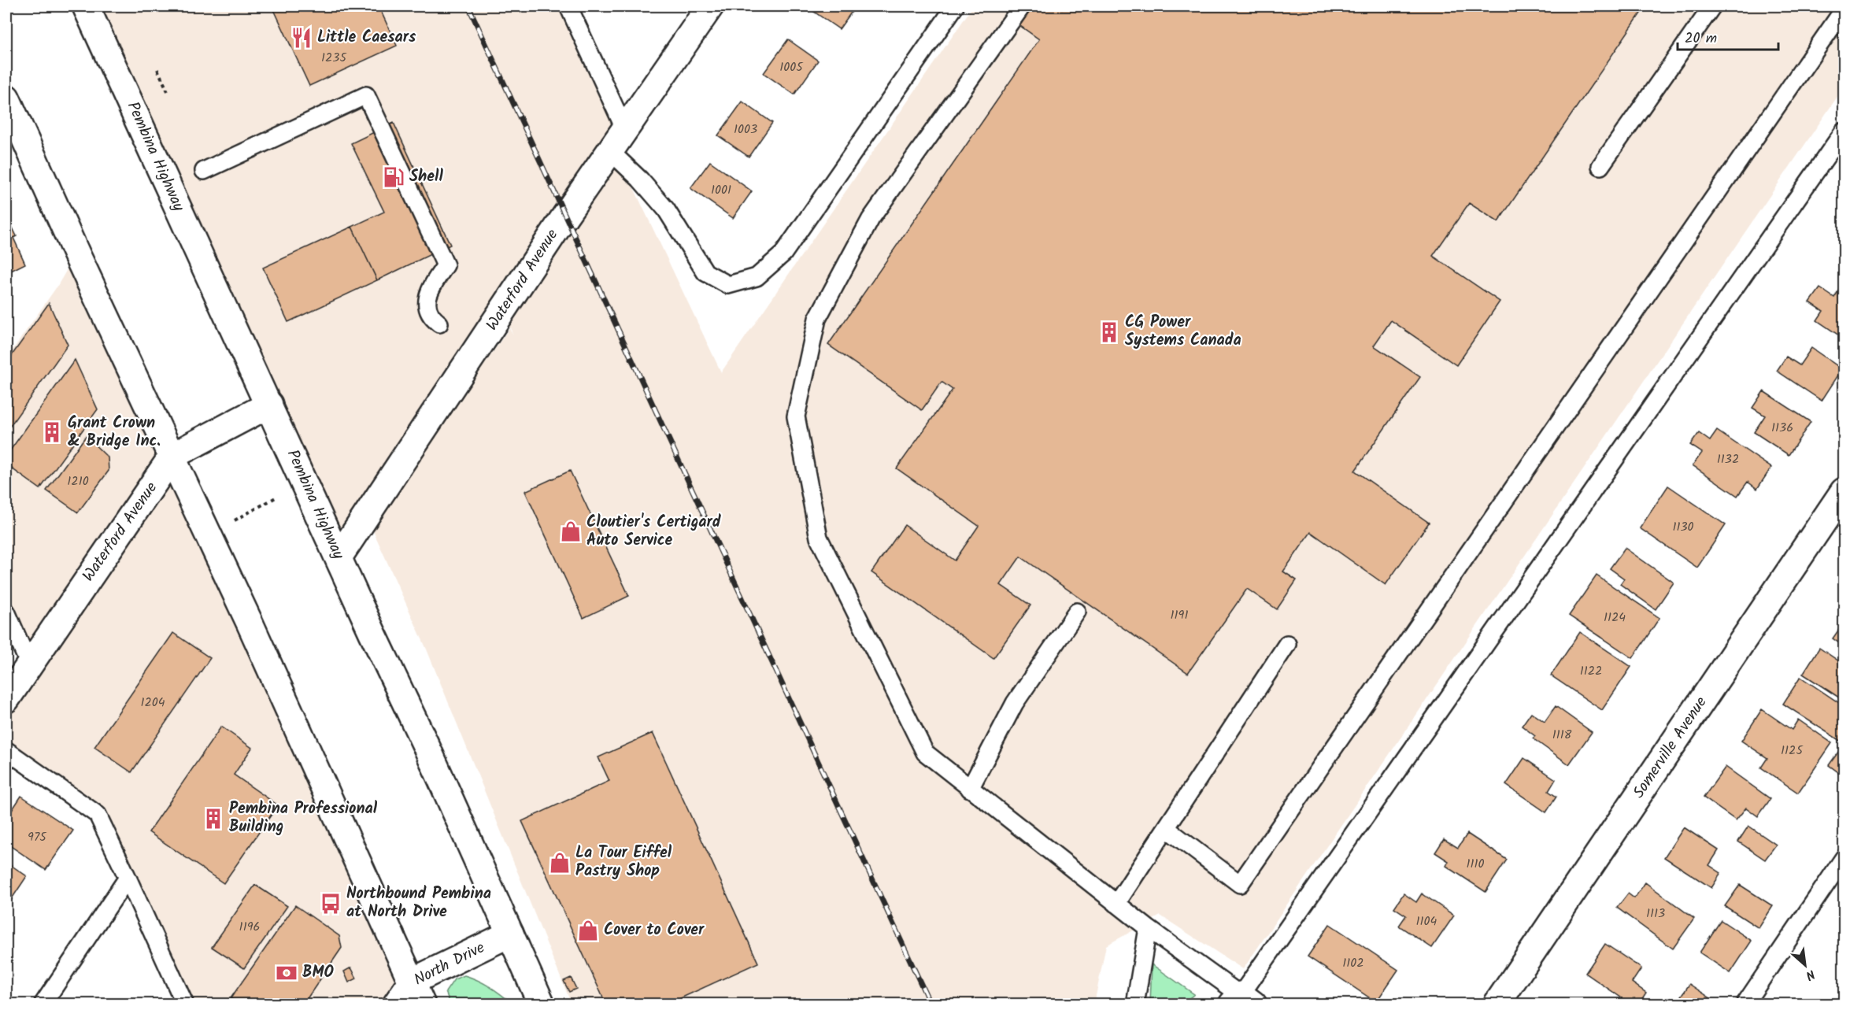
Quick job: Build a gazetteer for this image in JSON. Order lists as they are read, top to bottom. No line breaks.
{"streets":{"main road":["Pembina Highway","Waterford Avenue","Somerville Avenue","North Drive"]},"crossings":[["Pembina Highway","Waterford Avenue"],["Pembina Highway","North Drive"]],"places":{"restaurant":["Little Caesars"],"fuel station":["Shell"],"building":["CG Power Systems Canada","Grant Crown & Bridge Inc.","Pembina Professional Building"],"shop":["Cloutier's Certigard Auto Service","La Tour Eiffel Pastry Shop","Cover to Cover"],"bus stop":["Northbound Pembina at North Drive"],"bank":["BMO"]},"house_numbers":["1235","1005","1003","1001","1136","1132","1210","1130","1191","1124","1122","1204","1118","1125","975","1110","1113","1104","1196","1102"],"scale_bar":"20 m","north":"bottom right"}
